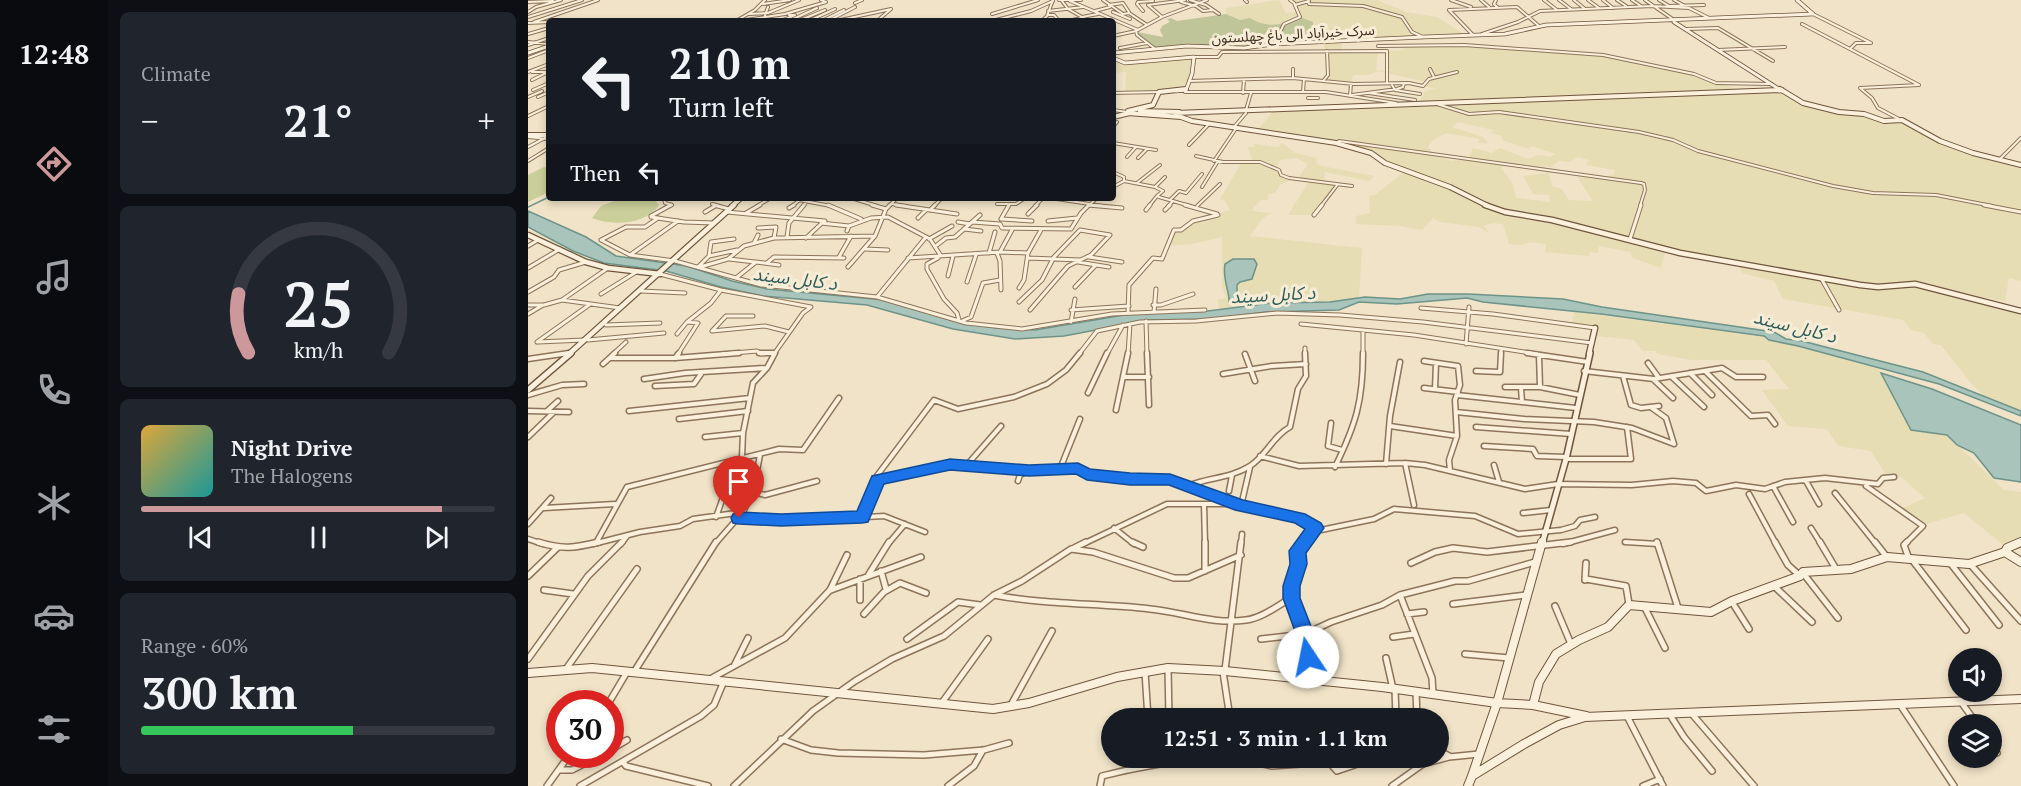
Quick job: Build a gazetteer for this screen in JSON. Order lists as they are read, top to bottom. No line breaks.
{"streets":{"main road":["سرک خیرآباد الی باغ چهلستون"]},"water":["د کابل سيند"],"page":{"tabs":"12:48","tile":["Climate",["Range · 60%","300 km"]],"turn":["210 m","Turn left"],"heat":["−","21°","+"],"then":"Then","song":["Night Drive","The Halogens"],"limit":"30","trip":"12:51 · 3 min · 1.1 km","gauge":["25","km/h"]}}
